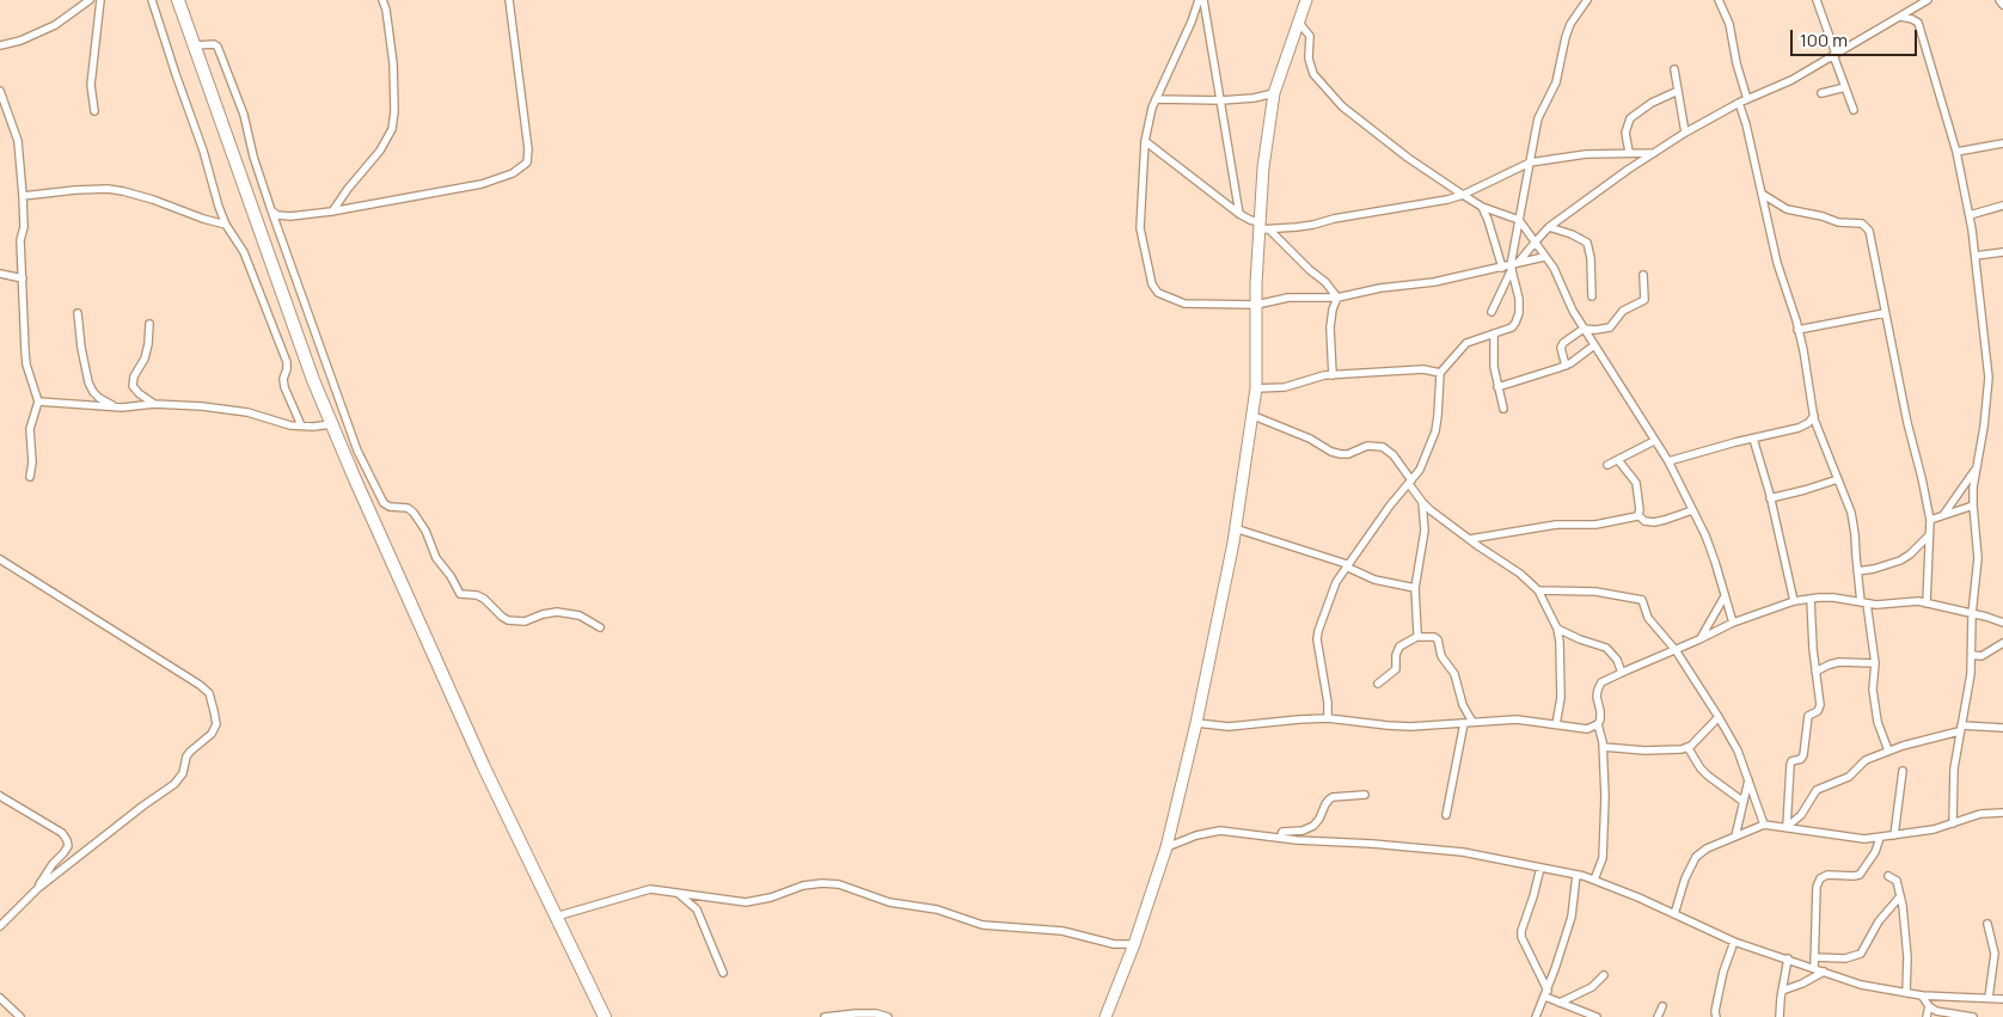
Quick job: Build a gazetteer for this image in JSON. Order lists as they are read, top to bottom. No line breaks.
{"scale_bar":"100 m"}
